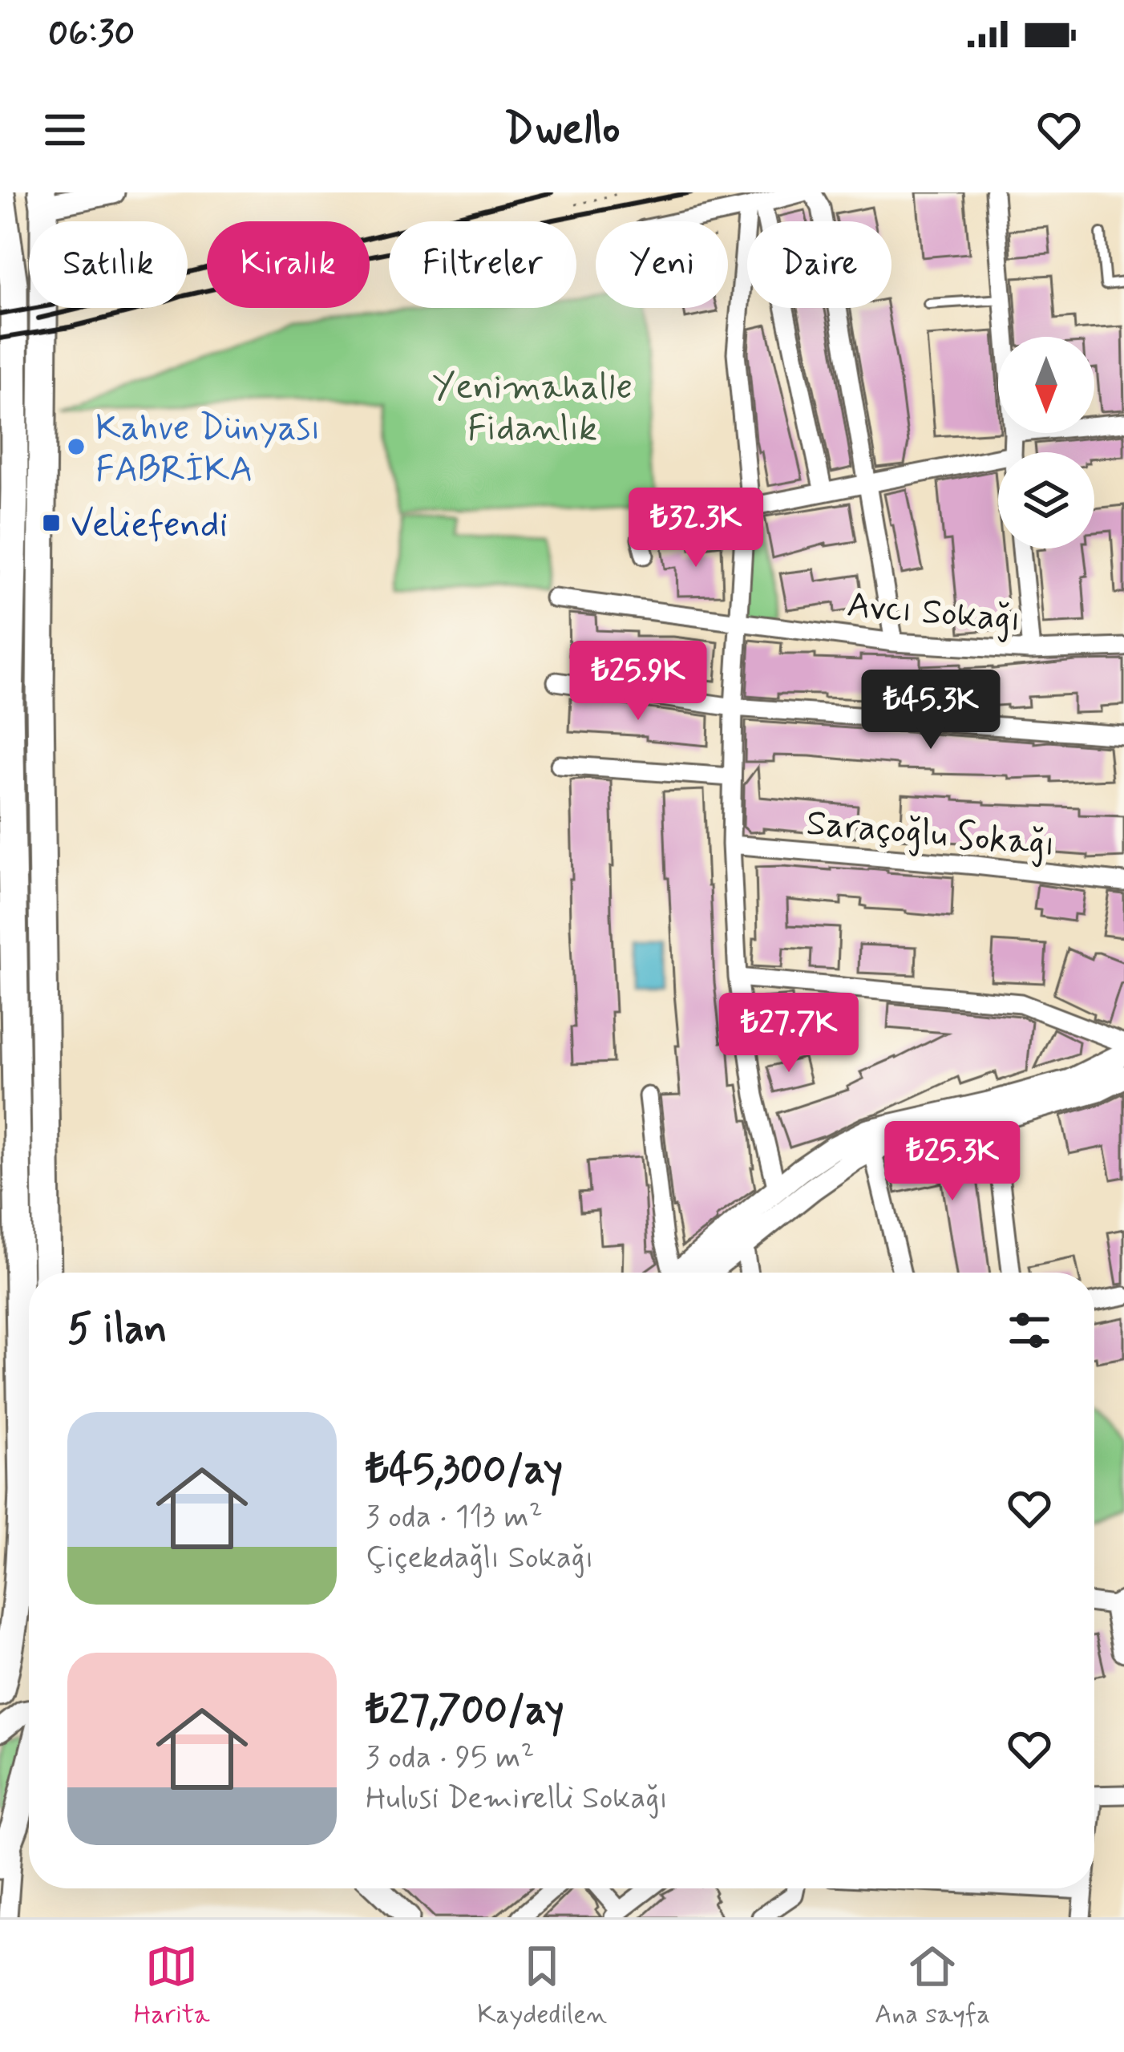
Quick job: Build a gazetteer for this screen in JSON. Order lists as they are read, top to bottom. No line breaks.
{"streets":{"street":["Avcı Sokağı","Saraçoğlu Sokağı"]},"parks":["Yenimahalle Fidanlık"],"places":{"other":["Kahve Dünyası FABRİKA"],"transit":["Veliefendi"]},"north":"bottom","page":{"status":"06:30","header":"Dwello","chip":["Satılık","Kiralık","Filtreler","Yeni","Daire"],"price":["₺32.3K","₺25.9K","₺45.3K","₺27.7K","₺25.3K"],"heading":"5 ilan","list":[{"name":"₺45,300/ay","note":"3 oda · 113 m² · Çiçekdağlı Sokağı"},{"name":"₺27,700/ay","note":"3 oda · 95 m² · Hulusi Demirelli Sokağı"}],"tabs":["Harita","Kaydedilen","Ana sayfa"]}}
